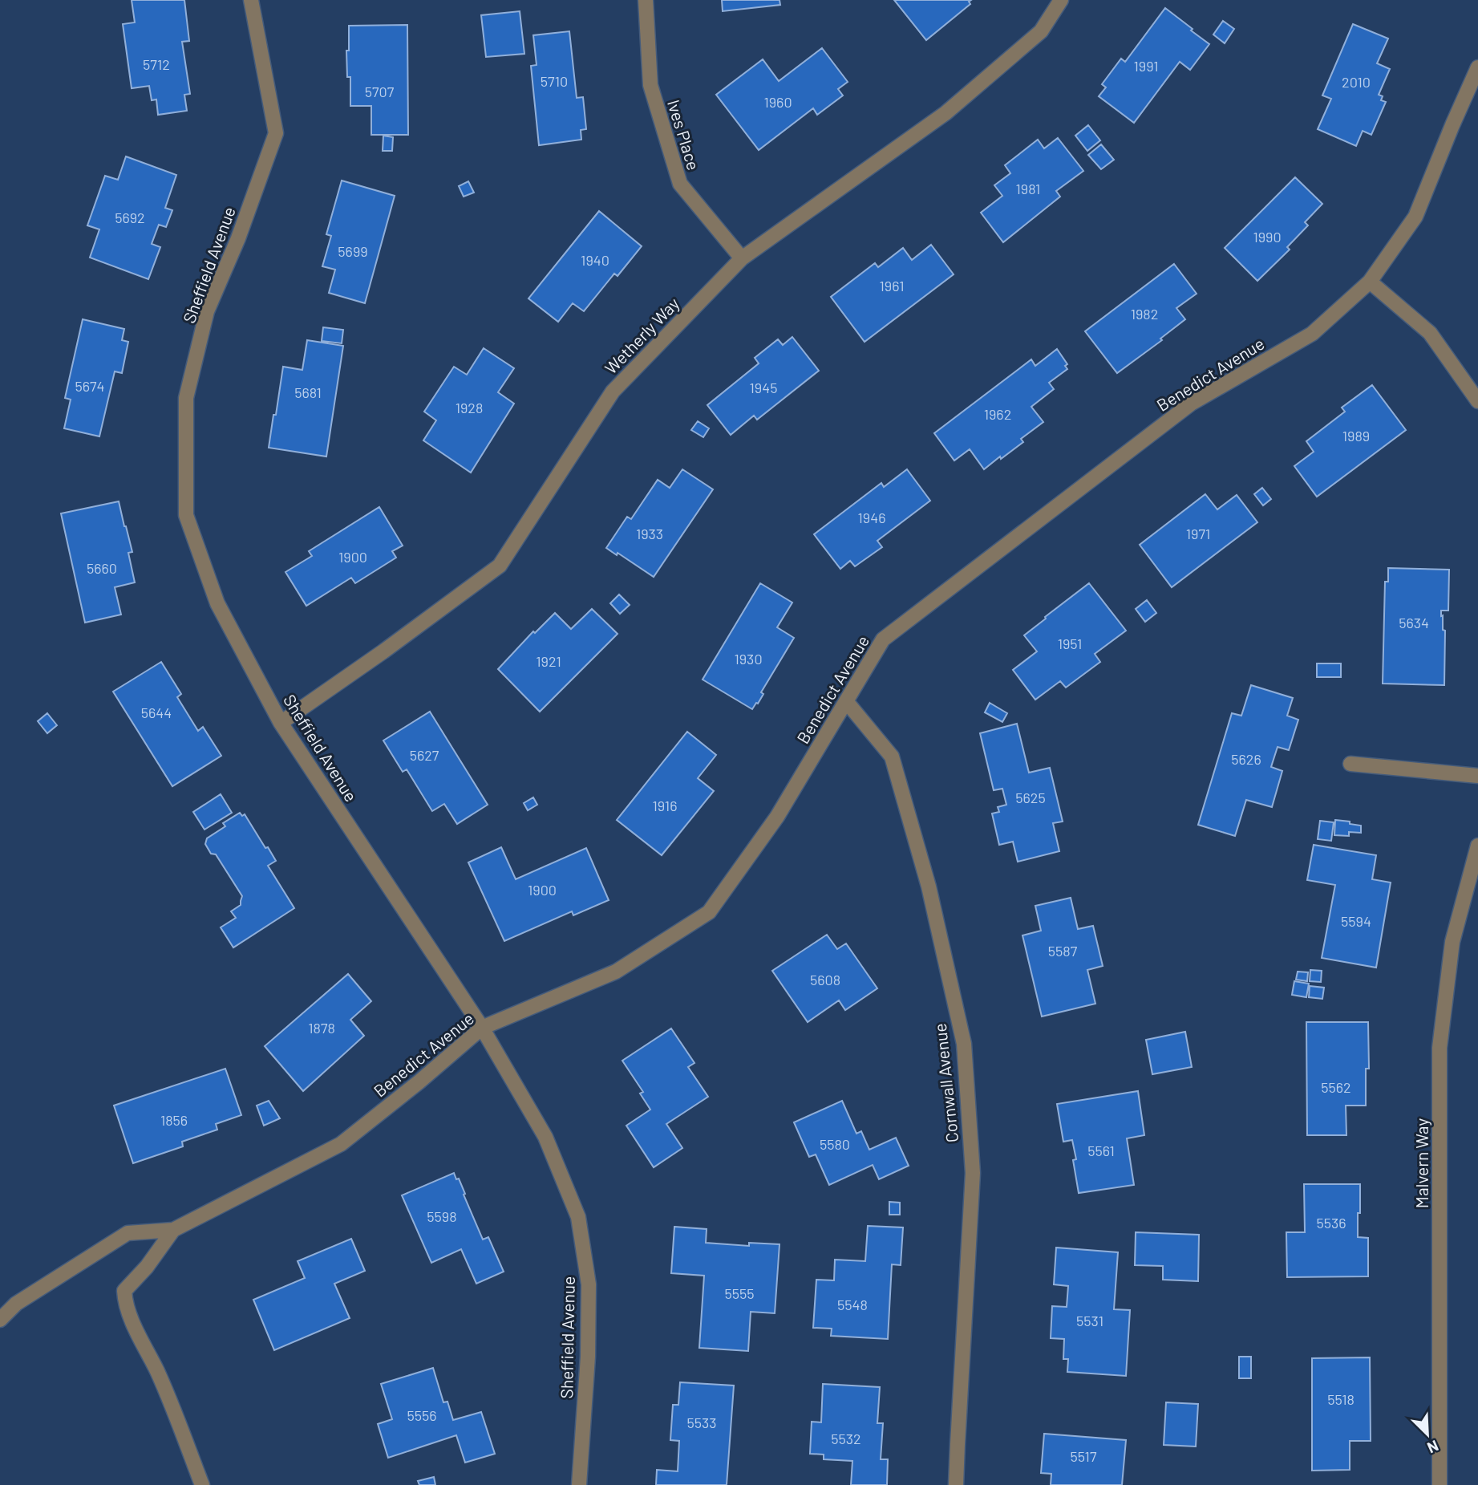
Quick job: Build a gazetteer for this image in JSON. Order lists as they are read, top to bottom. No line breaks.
{"streets":{"street":["Ives Place","Sheffield Avenue","Wetherly Way","Benedict Avenue","Cornwall Avenue","Malvern Way"]},"crossings":[["Ives Place","Wetherly Way"],["Sheffield Avenue","Wetherly Way"],["Sheffield Avenue","Benedict Avenue"],["Benedict Avenue","Cornwall Avenue"]],"house_numbers":["5712","1991","5710","2010","5707","1960","1981","5692","1990","5699","1940","1961","1982","5674","1945","5681","1928","1962","1989","1946","1933","1971","1900","5660","5634","1951","1930","1921","5644","5627","5626","5625","1916","1900","5594","5587","5608","1878","5562","1856","5580","5561","5598","5536","5555","5548","5531","5518","5556","5533","5532","5517"],"north":"bottom right"}
